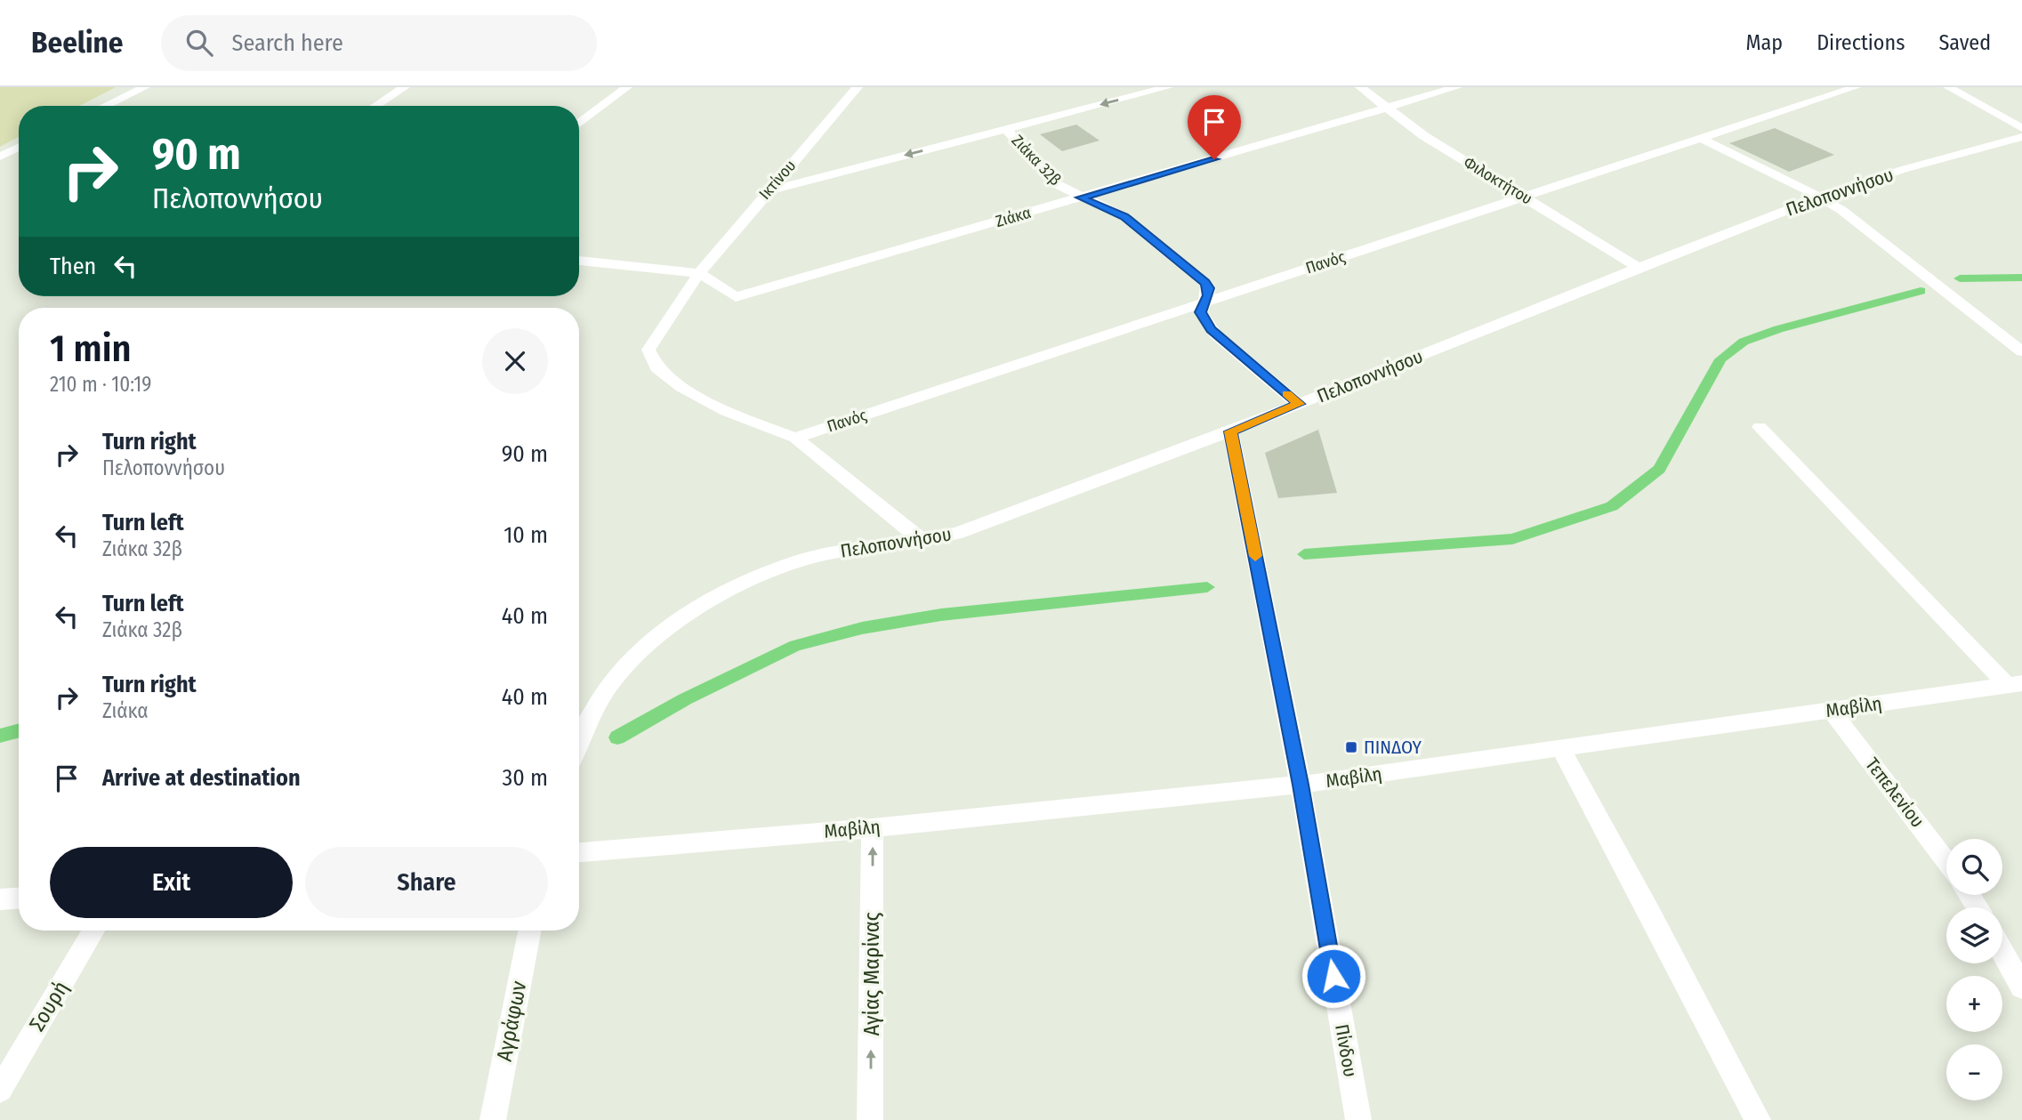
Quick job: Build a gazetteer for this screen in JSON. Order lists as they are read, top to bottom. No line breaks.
{"streets":{"street":["Ζιάκα 32β","Ικτίνου","Φιλοκτήτου","Πελοποννήσου","Ζιάκα","Πανός","Μαβίλη","Τεπελενίου","Αγίας Μαρίνας","Σουρή","Αγράφων","Πίνδου"]},"crossings":[["Ζιάκα 32β","Πελοποννήσου"],["Ζιάκα 32β","Ζιάκα"],["Ζιάκα 32β","Πανός"],["Ικτίνου","Ζιάκα"],["Ικτίνου","Πανός"],["Φιλοκτήτου","Πελοποννήσου"],["Φιλοκτήτου","Ζιάκα"],["Φιλοκτήτου","Πανός"],["Πελοποννήσου","Πίνδου"],["Μαβίλη","Τεπελενίου"],["Μαβίλη","Αγίας Μαρίνας"],["Μαβίλη","Πίνδου"]],"one_way":["Αγίας Μαρίνας"],"places":{"transit":["ΠΙΝΔΟΥ"]},"page":{"header":"Beeline","search":"Search here","nav":["Map","Directions","Saved"],"turn":["90 m","Πελοποννήσου"],"then":"Then","heading":["1 min","210 m · 10:19"],"list":[{"name":"Turn right","note":"Πελοποννήσου","value":"90 m"},{"name":"Turn left","note":"Ζιάκα 32β","value":"10 m"},{"name":"Turn left","note":"Ζιάκα 32β","value":"40 m"},{"name":"Turn right","note":"Ζιάκα","value":"40 m"},{"name":"Arrive at destination","value":"30 m"}],"buttons":["Exit","Share"],"map_buttons":["+","−"]}}
